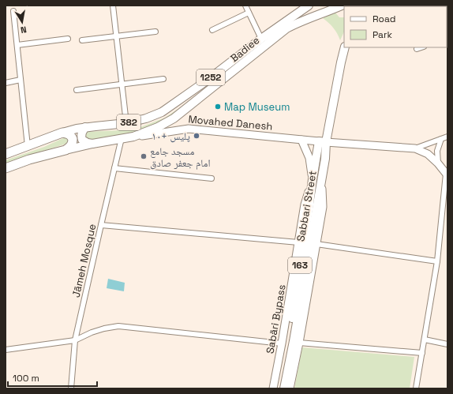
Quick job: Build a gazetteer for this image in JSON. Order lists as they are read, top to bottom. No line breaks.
{"streets":{"highway":["382","Movahed Danesh"],"main road":["Badiee","1252","Sabbari Street","163","Sabāri Bypass"],"street":["Jāmeh Mosque"]},"crossings":[["Badiee","Movahed Danesh"],["1252","382"],["Movahed Danesh","Sabbari Street"],["Movahed Danesh","Jāmeh Mosque"],["Sabbari Street","Sabāri Bypass"]],"places":["Map Museum","پلیس +۱۰","مسجد جامع امام جعفر صادق"],"legend":["Road","Park"],"scale_bar":"100 m","north":"bottom"}
